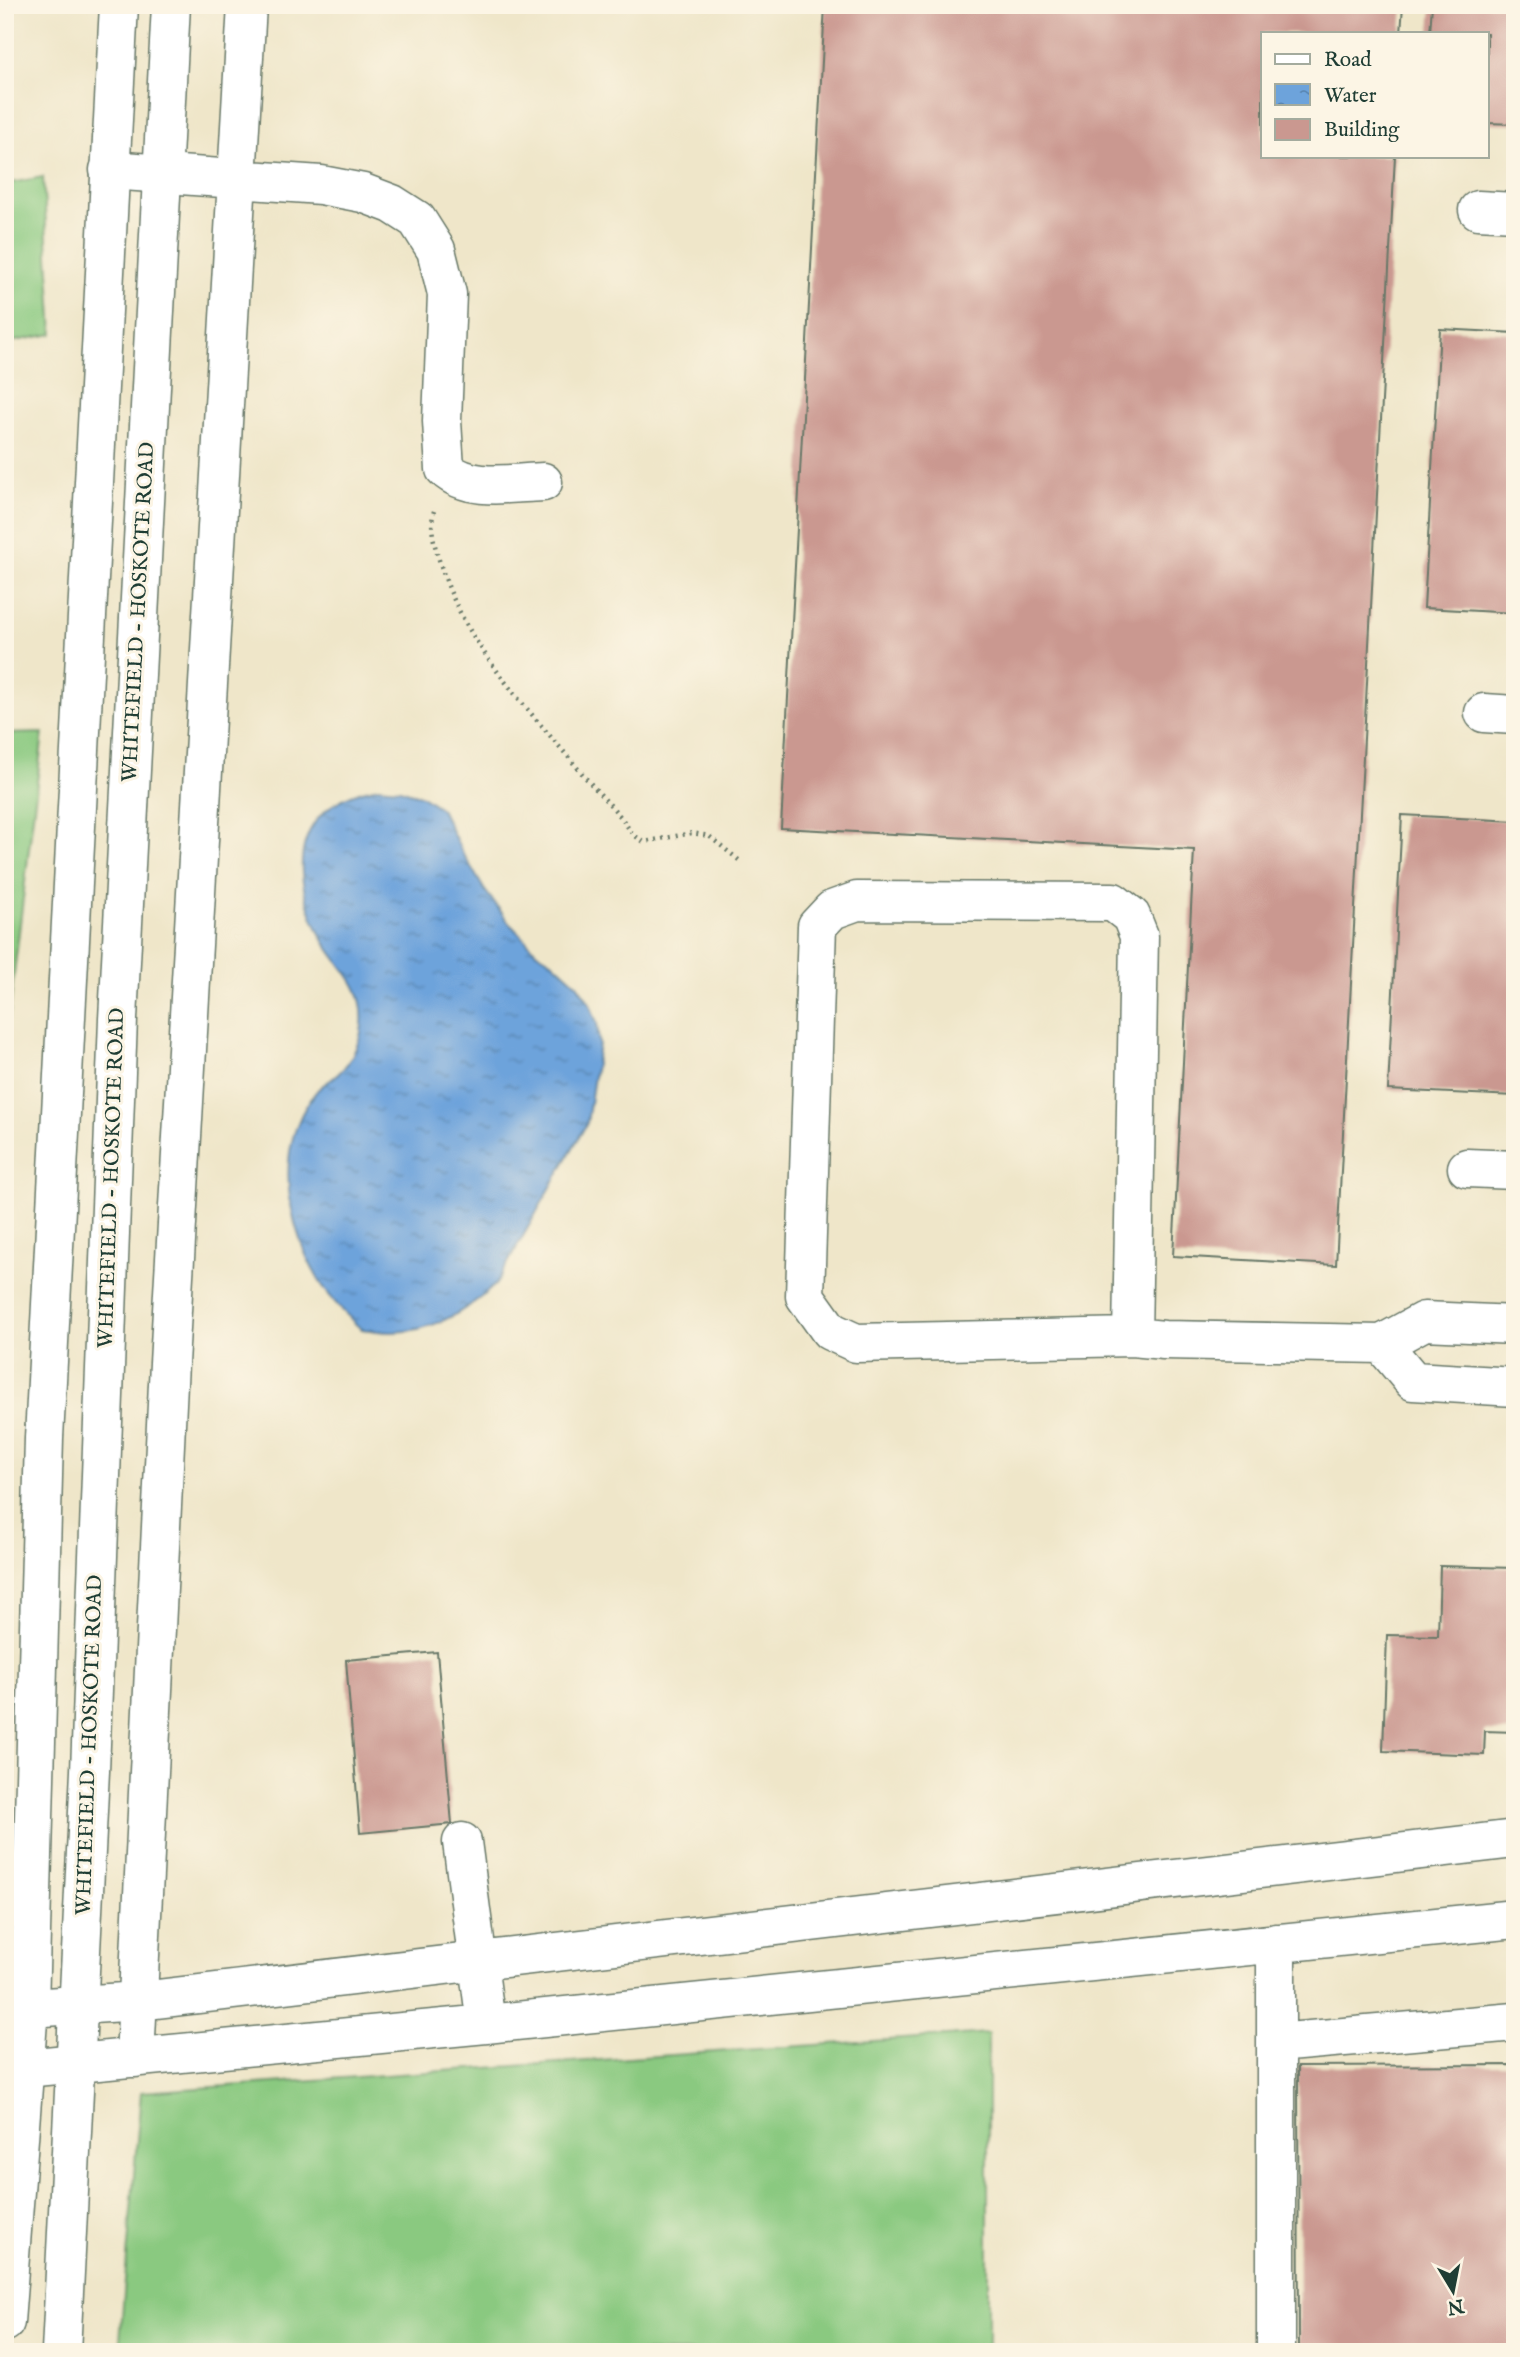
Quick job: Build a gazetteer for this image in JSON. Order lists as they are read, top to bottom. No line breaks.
{"streets":{"street":["WHITEFIELD - HOSKOTE ROAD"]},"legend":["Road","Water","Building"],"north":"bottom"}
